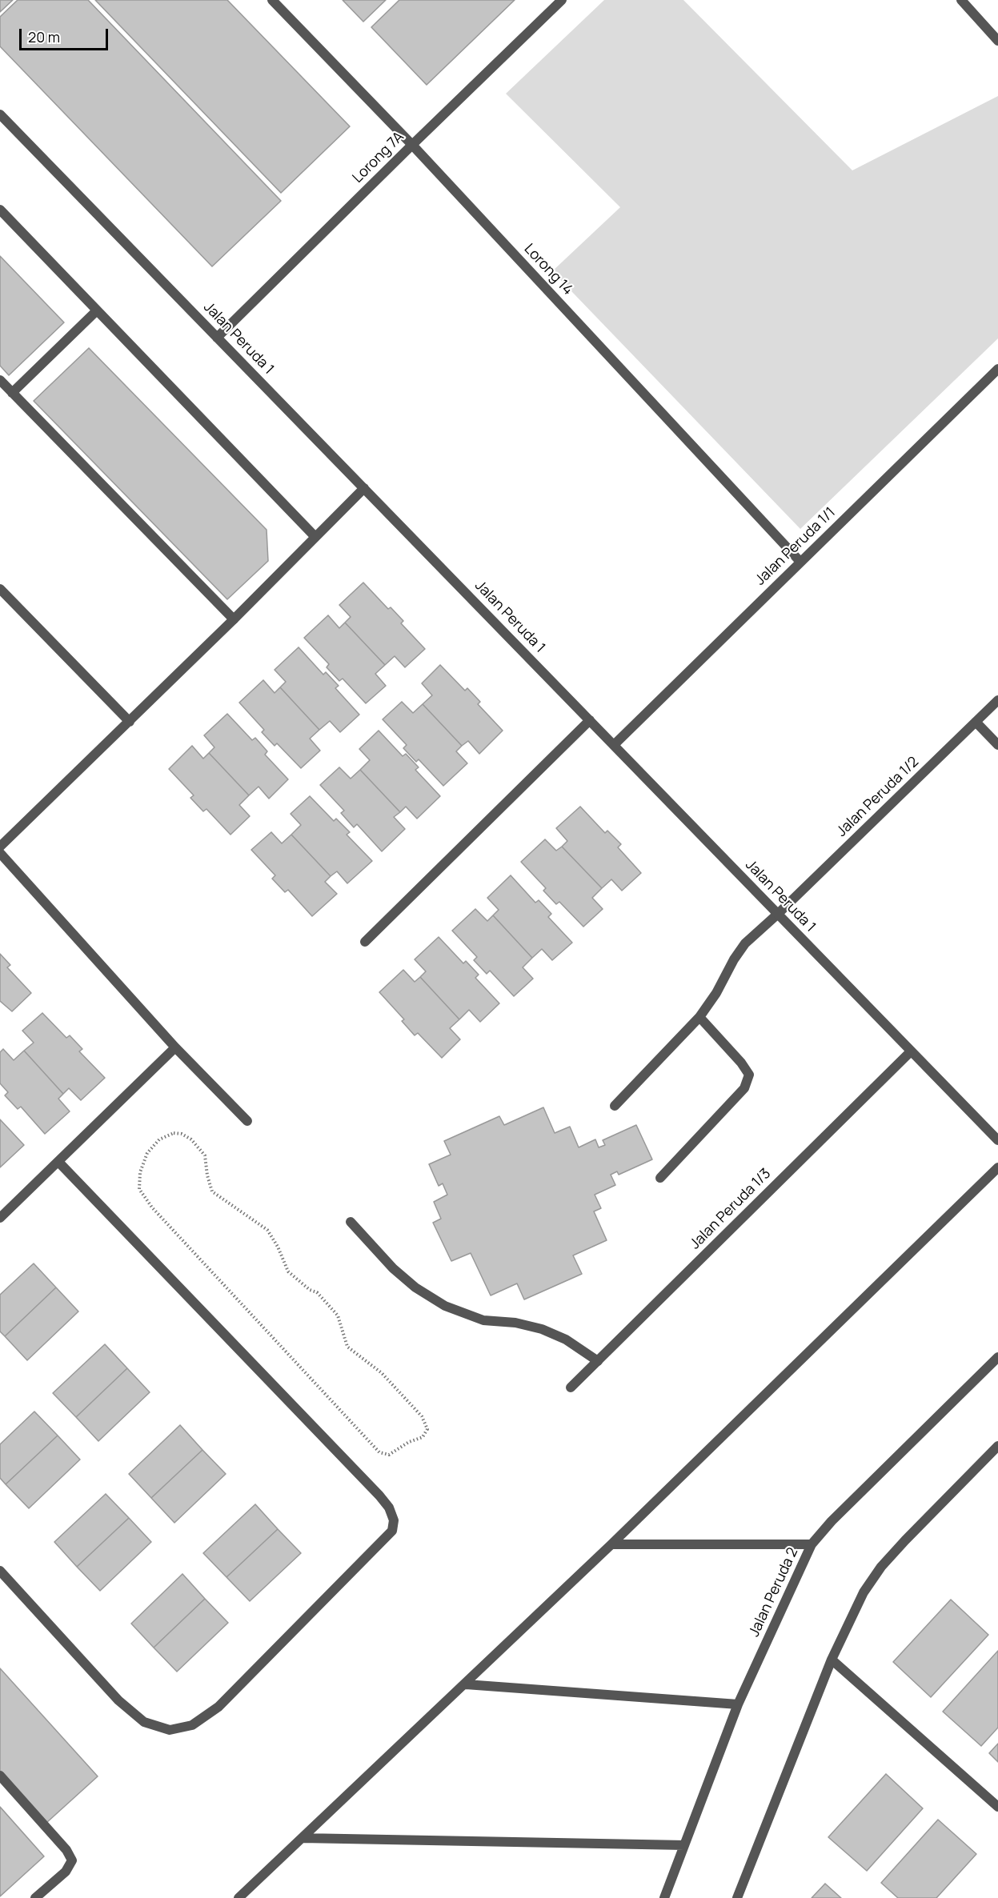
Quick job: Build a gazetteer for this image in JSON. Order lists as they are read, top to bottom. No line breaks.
{"streets":{"street":["Lorong 7A","Lorong 14","Jalan Peruda 1","Jalan Peruda 1/1","Jalan Peruda 1/2","Jalan Peruda 1/3","Jalan Peruda 2"]},"crossings":[["Lorong 7A","Lorong 14"],["Lorong 7A","Jalan Peruda 1"],["Lorong 14","Jalan Peruda 1/1"],["Jalan Peruda 1","Jalan Peruda 1/1"],["Jalan Peruda 1","Jalan Peruda 1/2"],["Jalan Peruda 1","Jalan Peruda 1/3"]],"scale_bar":"20 m"}
